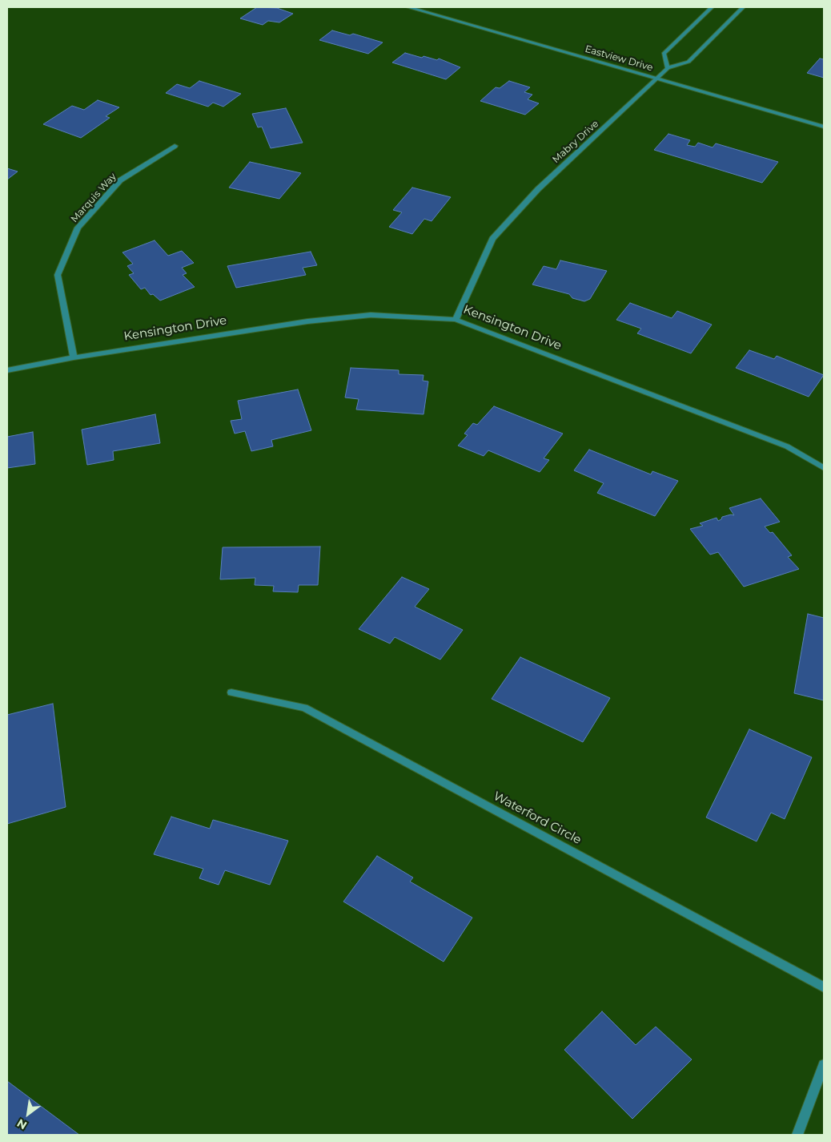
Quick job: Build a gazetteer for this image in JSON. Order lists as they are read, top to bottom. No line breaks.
{"streets":{"street":["Eastview Drive","Mabry Drive","Marquis Way","Kensington Drive","Waterford Circle"]},"crossings":[["Eastview Drive","Mabry Drive"],["Mabry Drive","Kensington Drive"],["Marquis Way","Kensington Drive"]],"north":"bottom left"}
